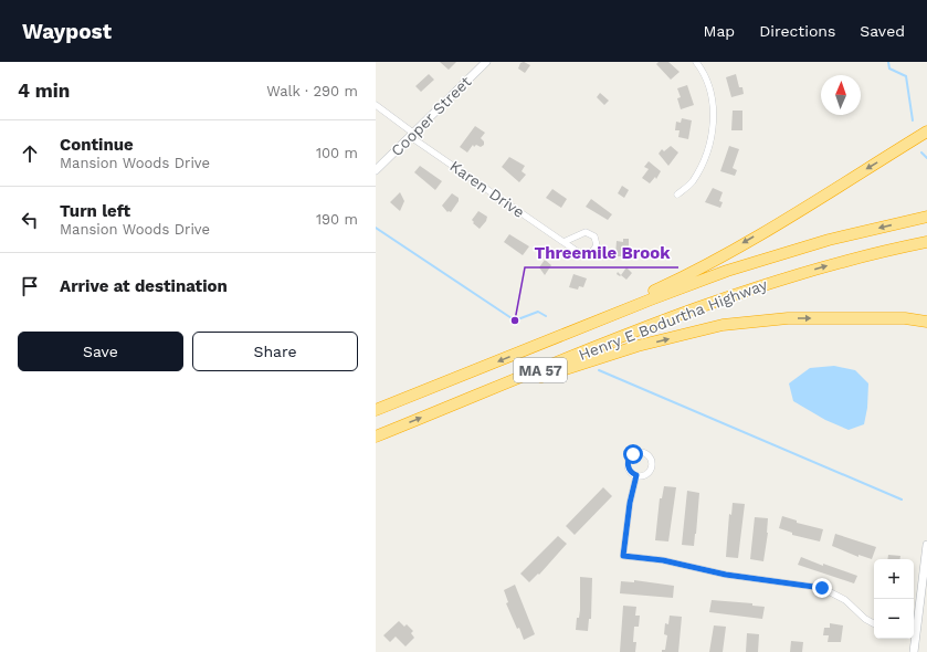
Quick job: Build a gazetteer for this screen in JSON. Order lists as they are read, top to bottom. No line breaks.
{"streets":{"highway":["Henry E Bodurtha Highway","MA 57"],"street":["Cooper Street","Karen Drive"]},"crossings":[["Cooper Street","Karen Drive"]],"places":["Threemile Brook"],"north":"top","page":{"header":"Waypost","nav":["Map","Directions","Saved"],"heading":["4 min","Walk · 290 m"],"list":[["Continue","Mansion Woods Drive","100 m"],["Turn left","Mansion Woods Drive","190 m"],"Arrive at destination"],"buttons":["Save","Share"],"map_buttons":["+","−"]}}
